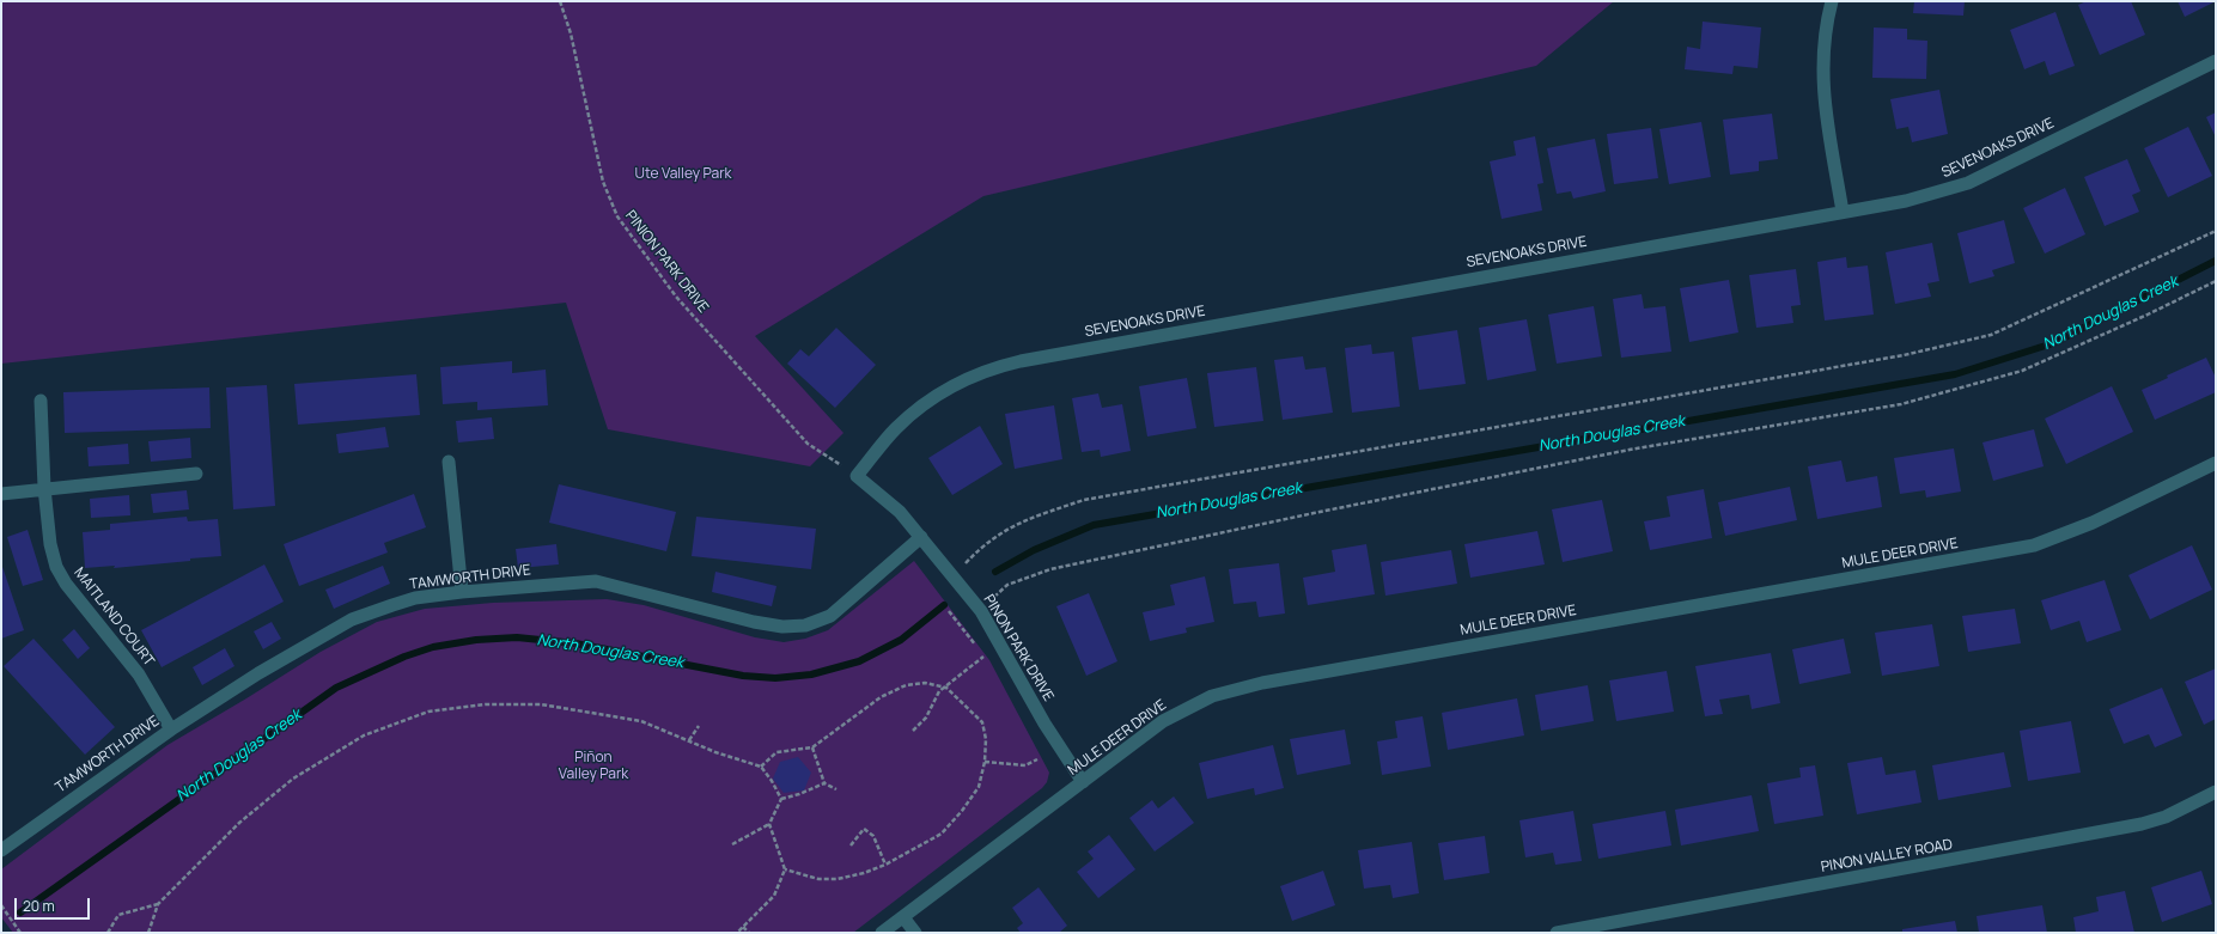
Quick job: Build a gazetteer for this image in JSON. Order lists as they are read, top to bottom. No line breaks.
{"streets":{"street":["SEVENOAKS DRIVE","MULE DEER DRIVE","TAMWORTH DRIVE","MAITLAND COURT","PINON PARK DRIVE","PINON VALLEY ROAD"],"path":["PINION PARK DRIVE"]},"crossings":[["SEVENOAKS DRIVE","PINION PARK DRIVE"],["SEVENOAKS DRIVE","PINON PARK DRIVE"],["PINION PARK DRIVE","PINON PARK DRIVE"],["MULE DEER DRIVE","PINON PARK DRIVE"],["TAMWORTH DRIVE","MAITLAND COURT"],["TAMWORTH DRIVE","PINON PARK DRIVE"]],"water":["North Douglas Creek"],"parks":["Ute Valley Park","Piñon Valley Park"],"scale_bar":"20 m"}
